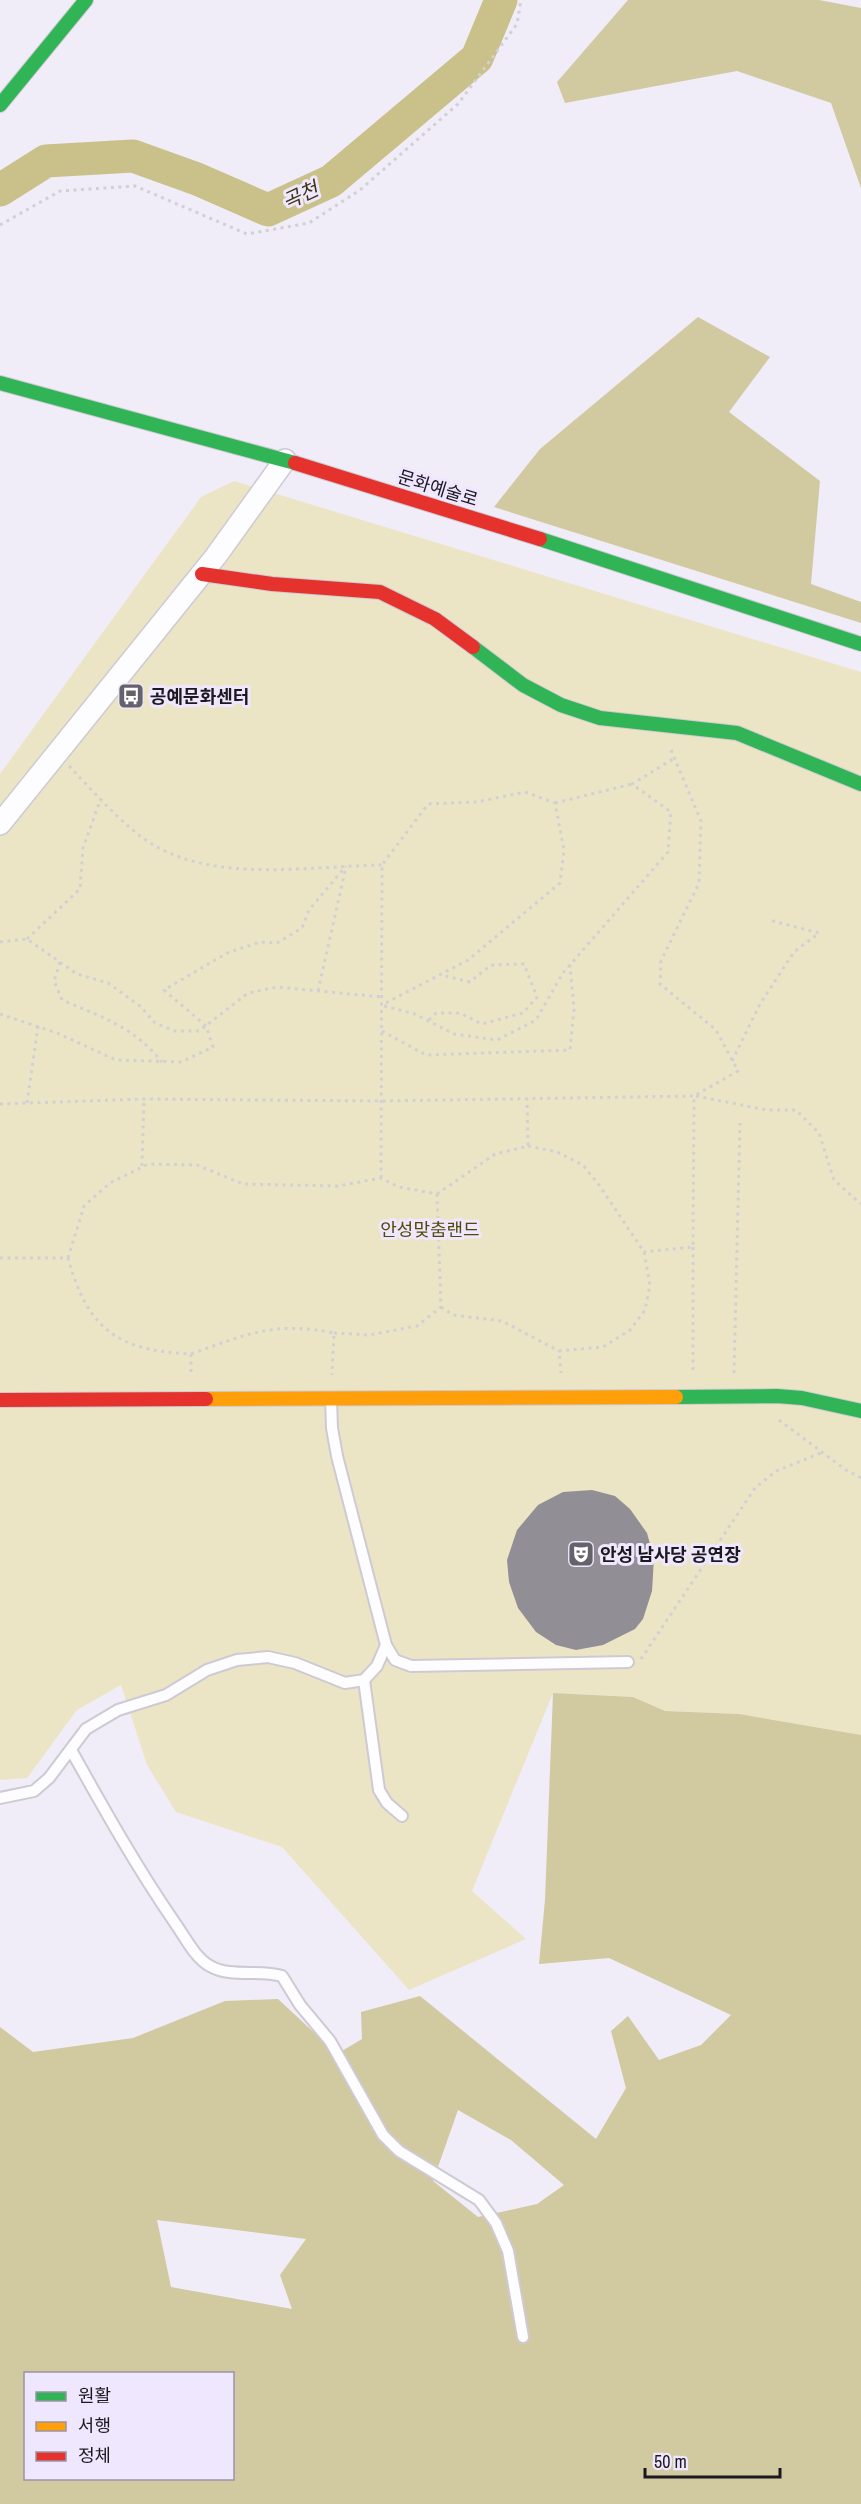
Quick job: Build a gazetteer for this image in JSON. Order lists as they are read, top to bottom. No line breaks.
{"streets":{"street":["문화예술로"]},"water":["곡천"],"parks":["안성맞춤랜드"],"places":{"bus stop":["공예문화센터"],"theatre":["안성 남사당 공연장"]},"legend":["원활","서행","정체"],"scale_bar":"50 m"}
